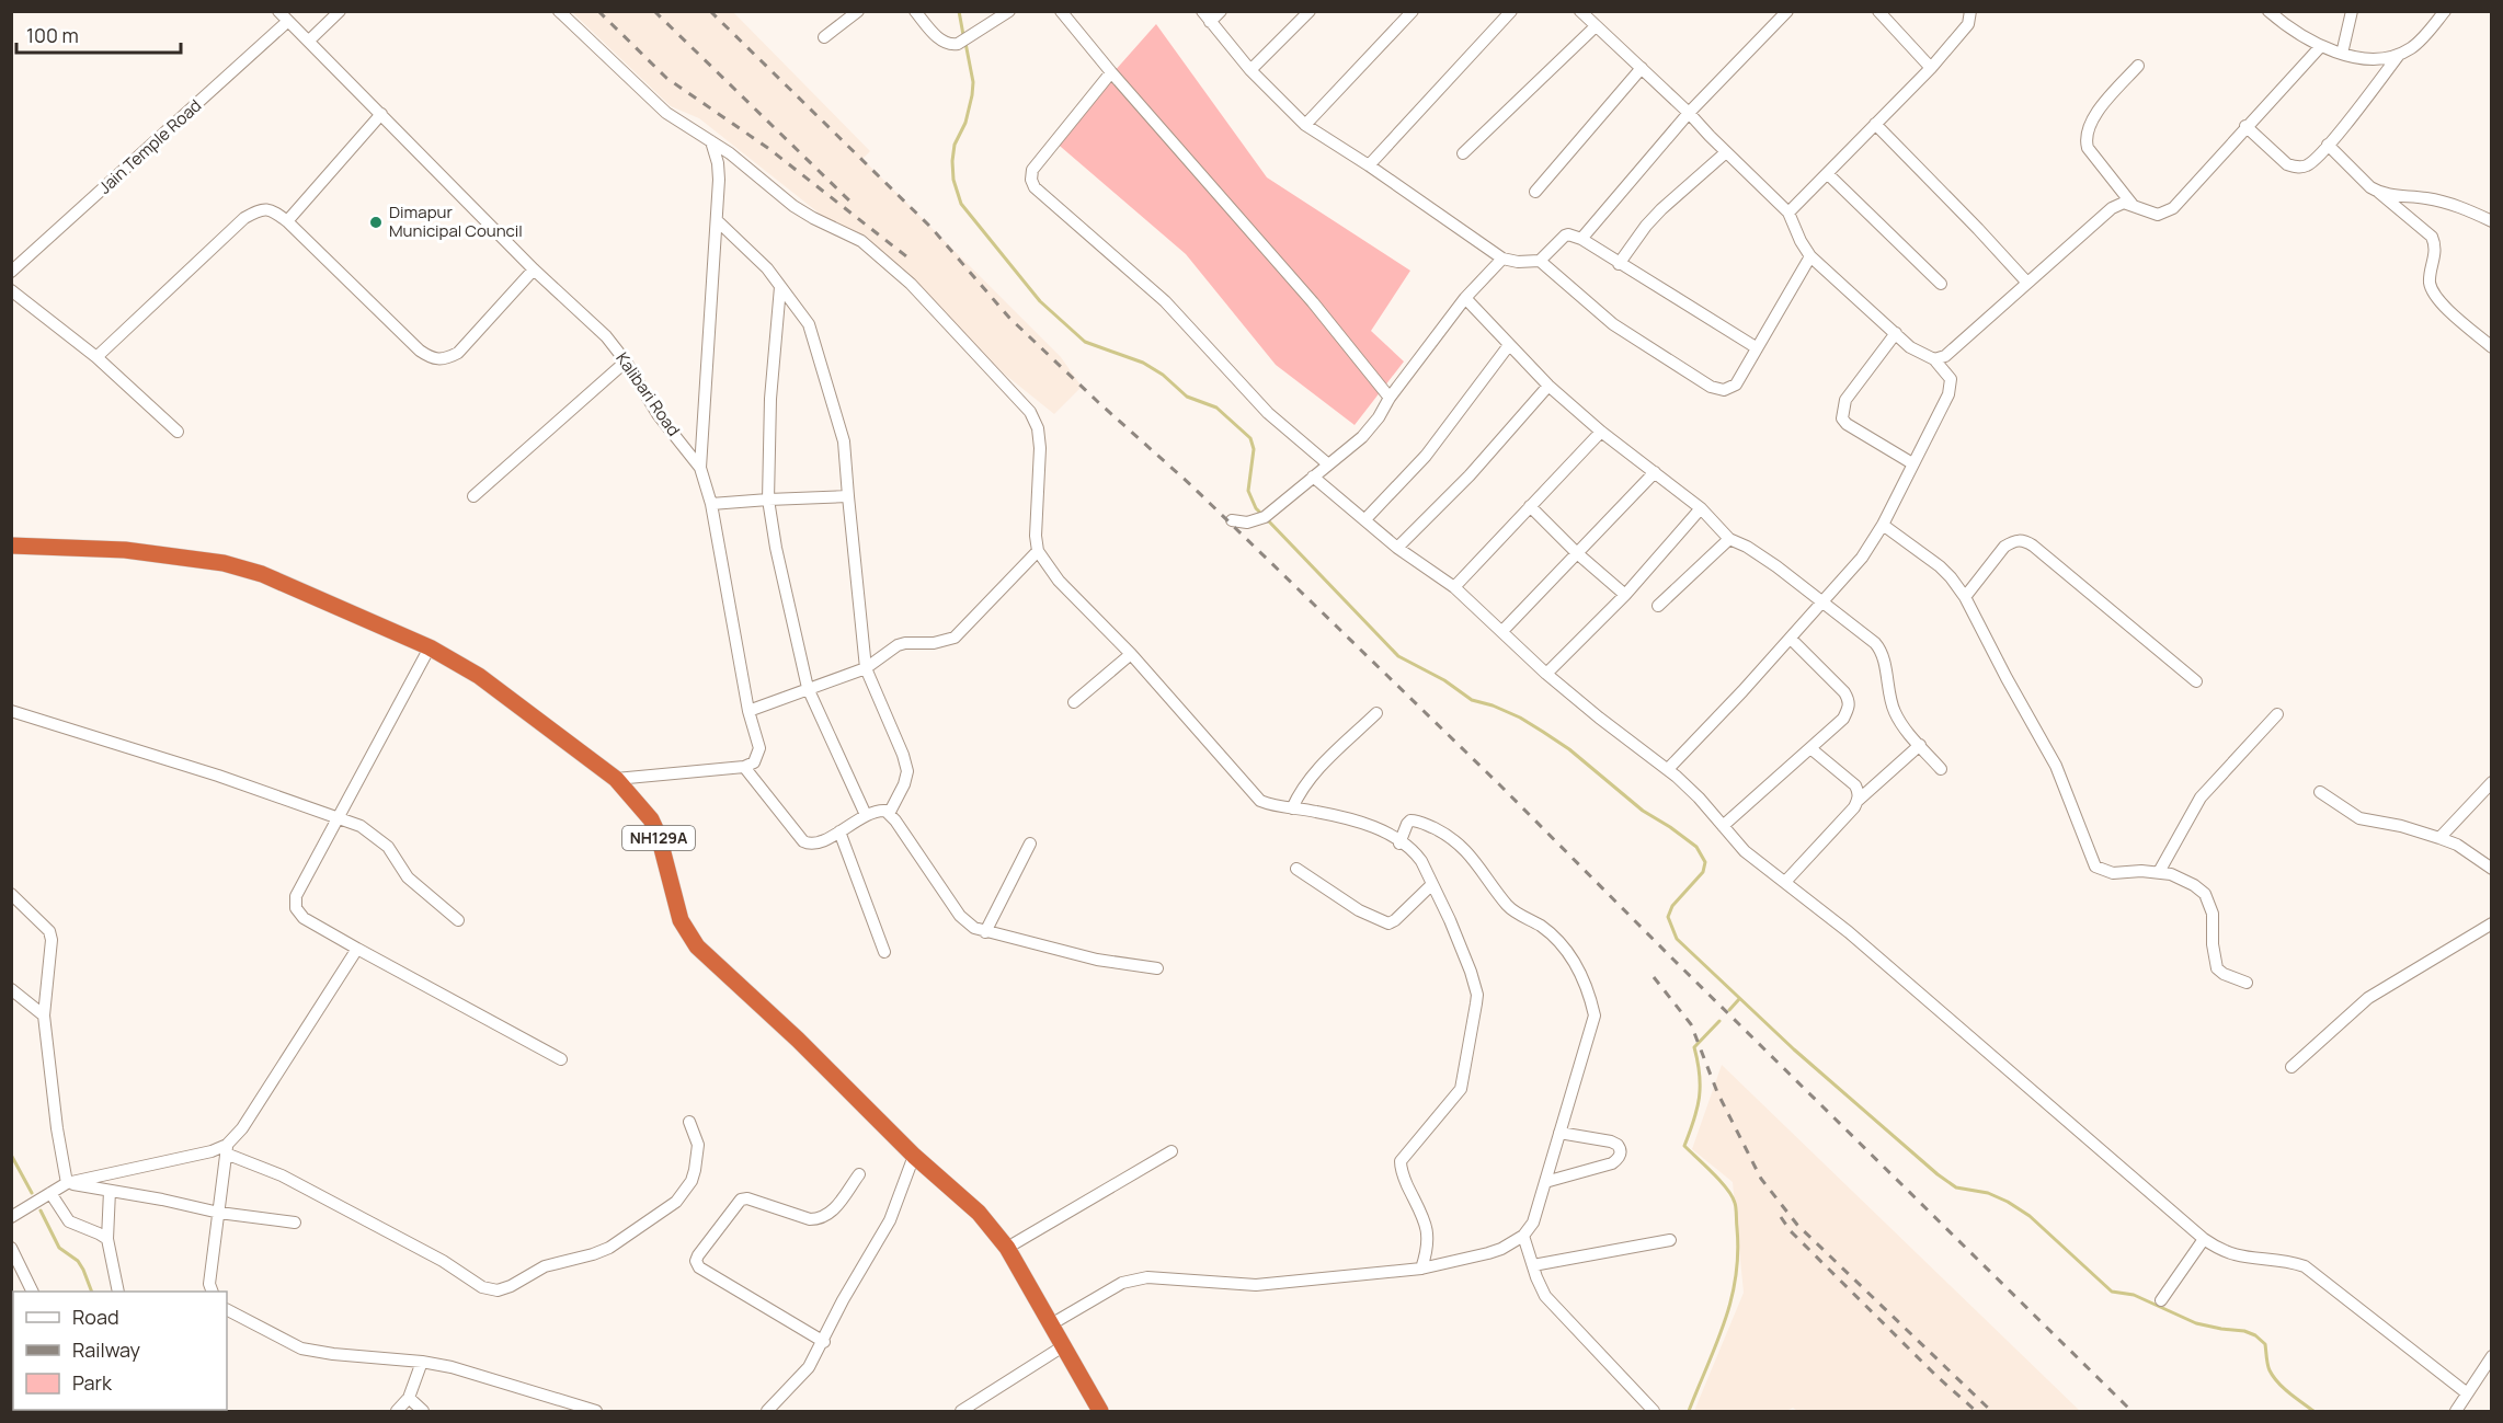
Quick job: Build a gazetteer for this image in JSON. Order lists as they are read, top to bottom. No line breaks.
{"streets":{"highway":["NH129A"],"street":["Jain Temple Road","Kalibari Road"]},"crossings":[["Jain Temple Road","Kalibari Road"]],"places":["Dimapur Municipal Council"],"legend":["Road","Railway","Park"],"scale_bar":"100 m"}
